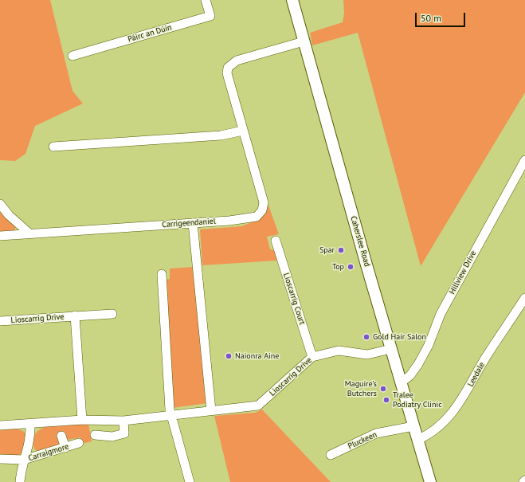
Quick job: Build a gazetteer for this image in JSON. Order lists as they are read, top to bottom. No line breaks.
{"streets":{"main road":["Caherslee Road"],"street":["Páirc an Dúin","Carrigeendaniel","Hillview Drive","Lioscarrig Court","Lioscarrig Drive","Leedale","Pluckeen","Carraigmore"]},"crossings":[["Carrigeendaniel","Caherslee Road"],["Caherslee Road","Hillview Drive"],["Caherslee Road","Lioscarrig Drive"],["Caherslee Road","Leedale"],["Caherslee Road","Pluckeen"],["Lioscarrig Court","Lioscarrig Drive"]],"places":["Spar","Top","Gold Hair Salon","Naionra Aine","Maguire’s Butchers","Tralee Podiatry Clinic"],"scale_bar":"50 m"}
